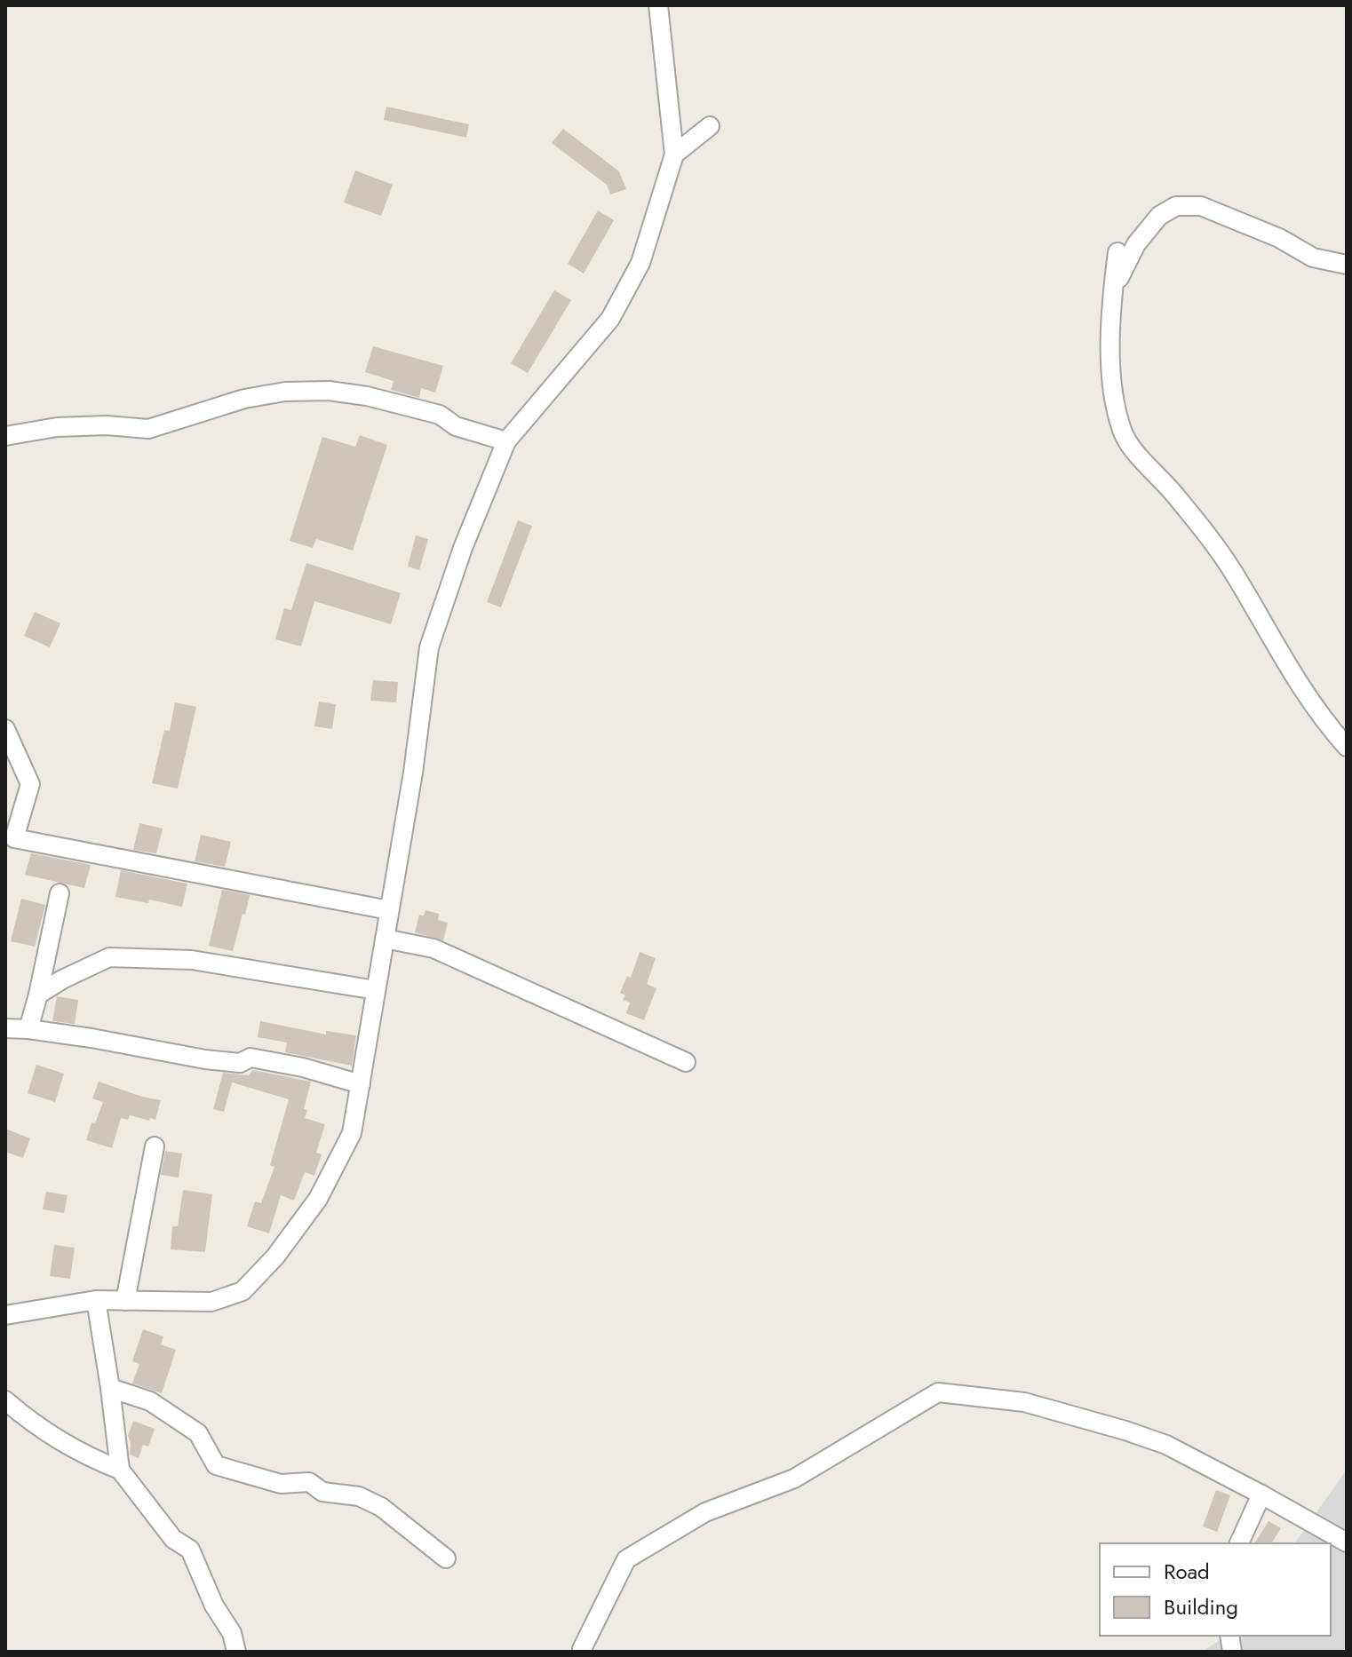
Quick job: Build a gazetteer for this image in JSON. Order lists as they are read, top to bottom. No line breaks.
{"legend":["Road","Building"]}
